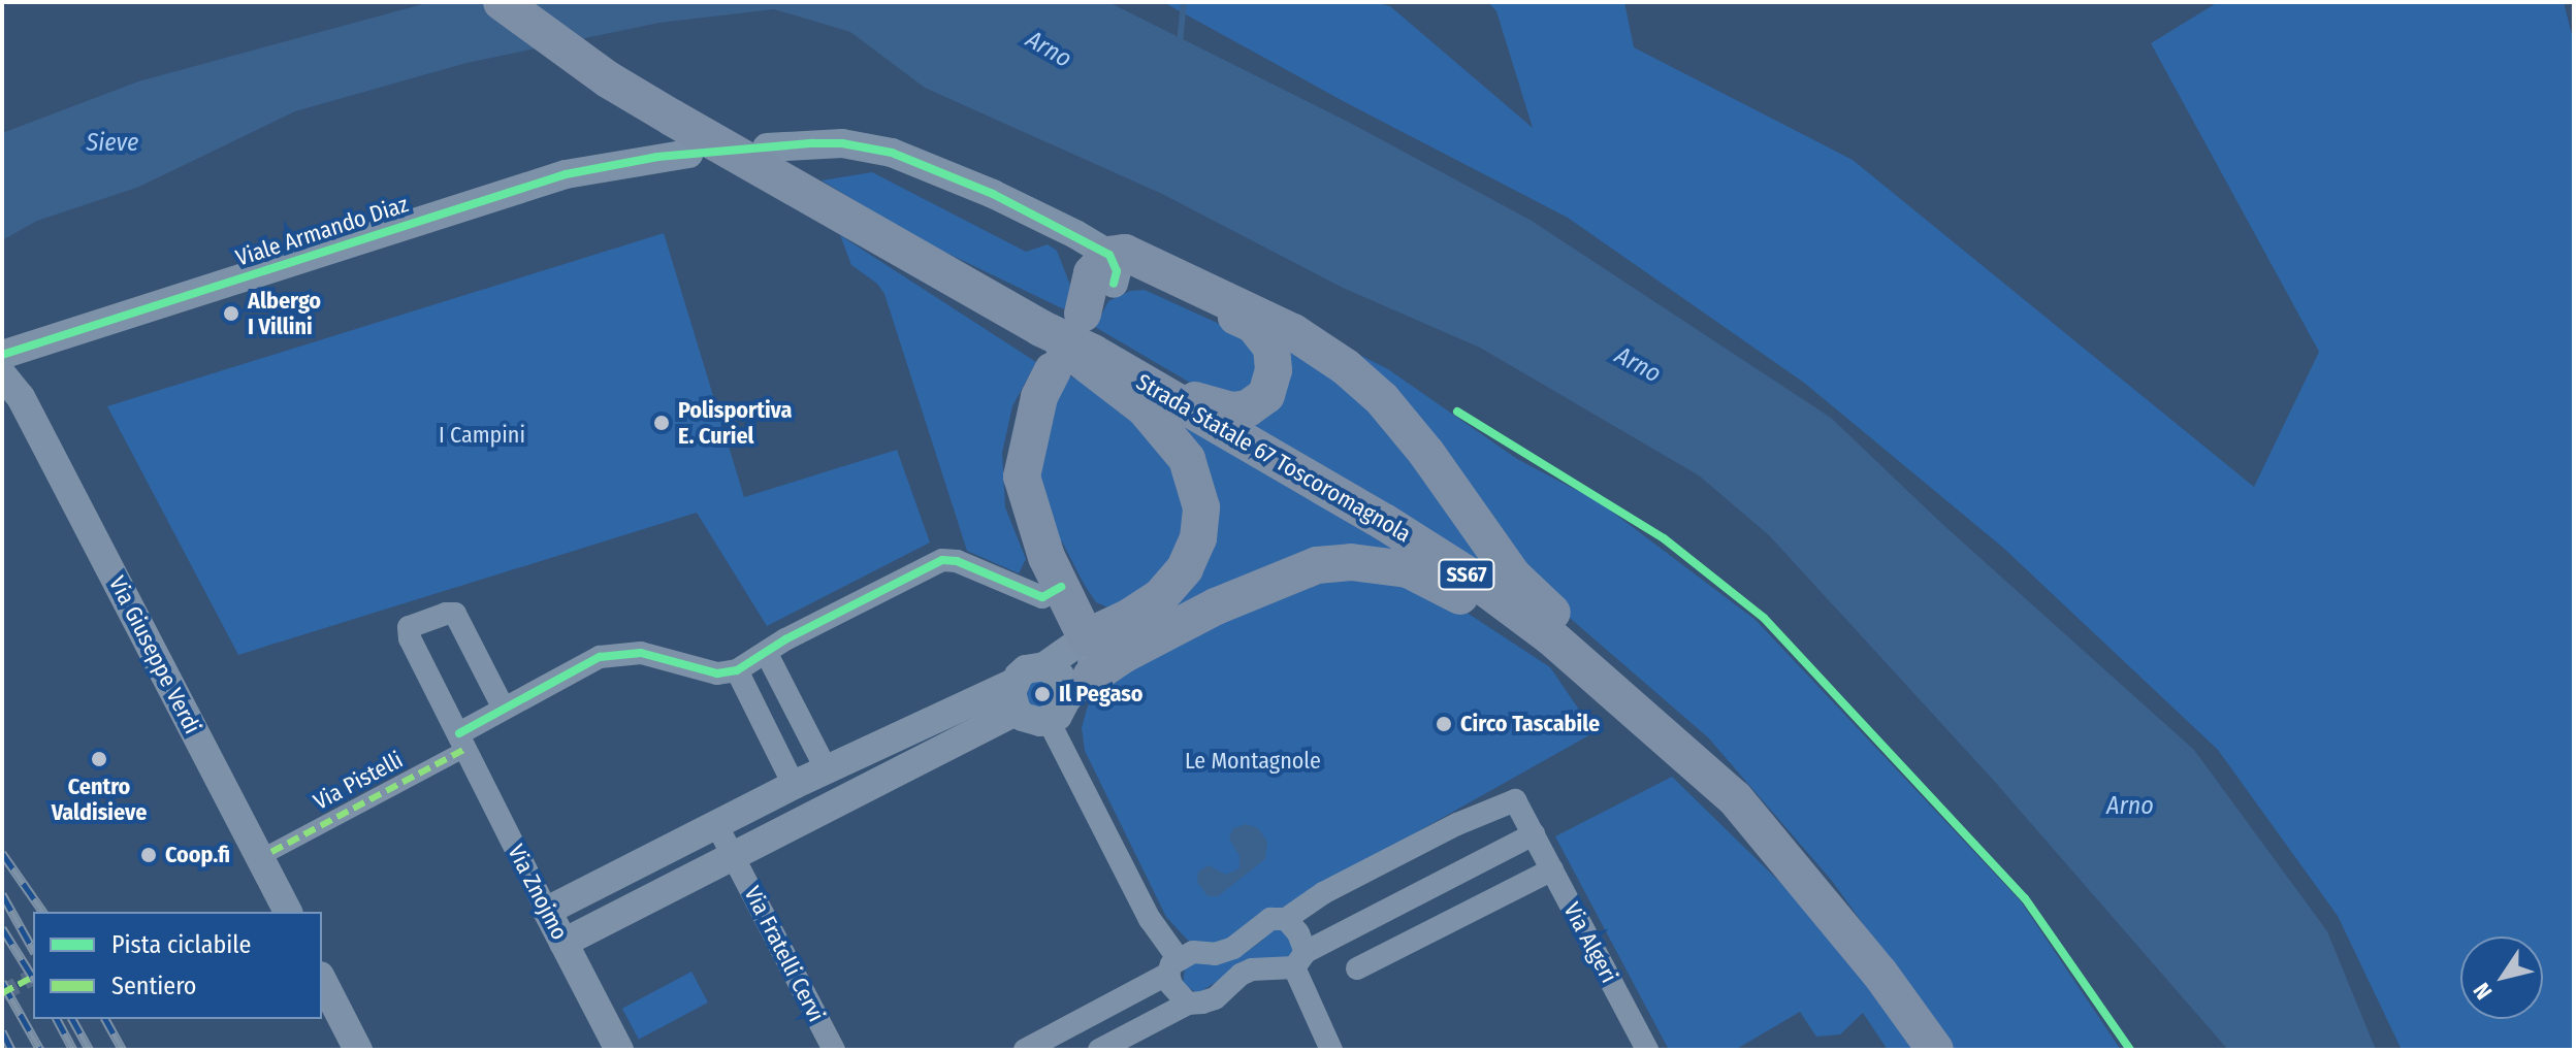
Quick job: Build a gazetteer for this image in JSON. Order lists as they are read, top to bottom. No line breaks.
{"streets":{"main road":["Strada Statale 67 Toscoromagnola","SS67"],"street":["Viale Armando Diaz","Via Giuseppe Verdi","Via Pistelli","Via Znojmo","Via Algeri","Via Fratelli Cervi"]},"crossings":[["Via Pistelli","Via Znojmo"]],"water":["Arno","Sieve"],"parks":["I Campini","Le Montagnole"],"places":["Albergo I Villini","Polisportiva E. Curiel","Il Pegaso","Circo Tascabile","Centro Valdisieve","Coop.fi"],"legend":["Pista ciclabile","Sentiero"],"north":"bottom left"}
